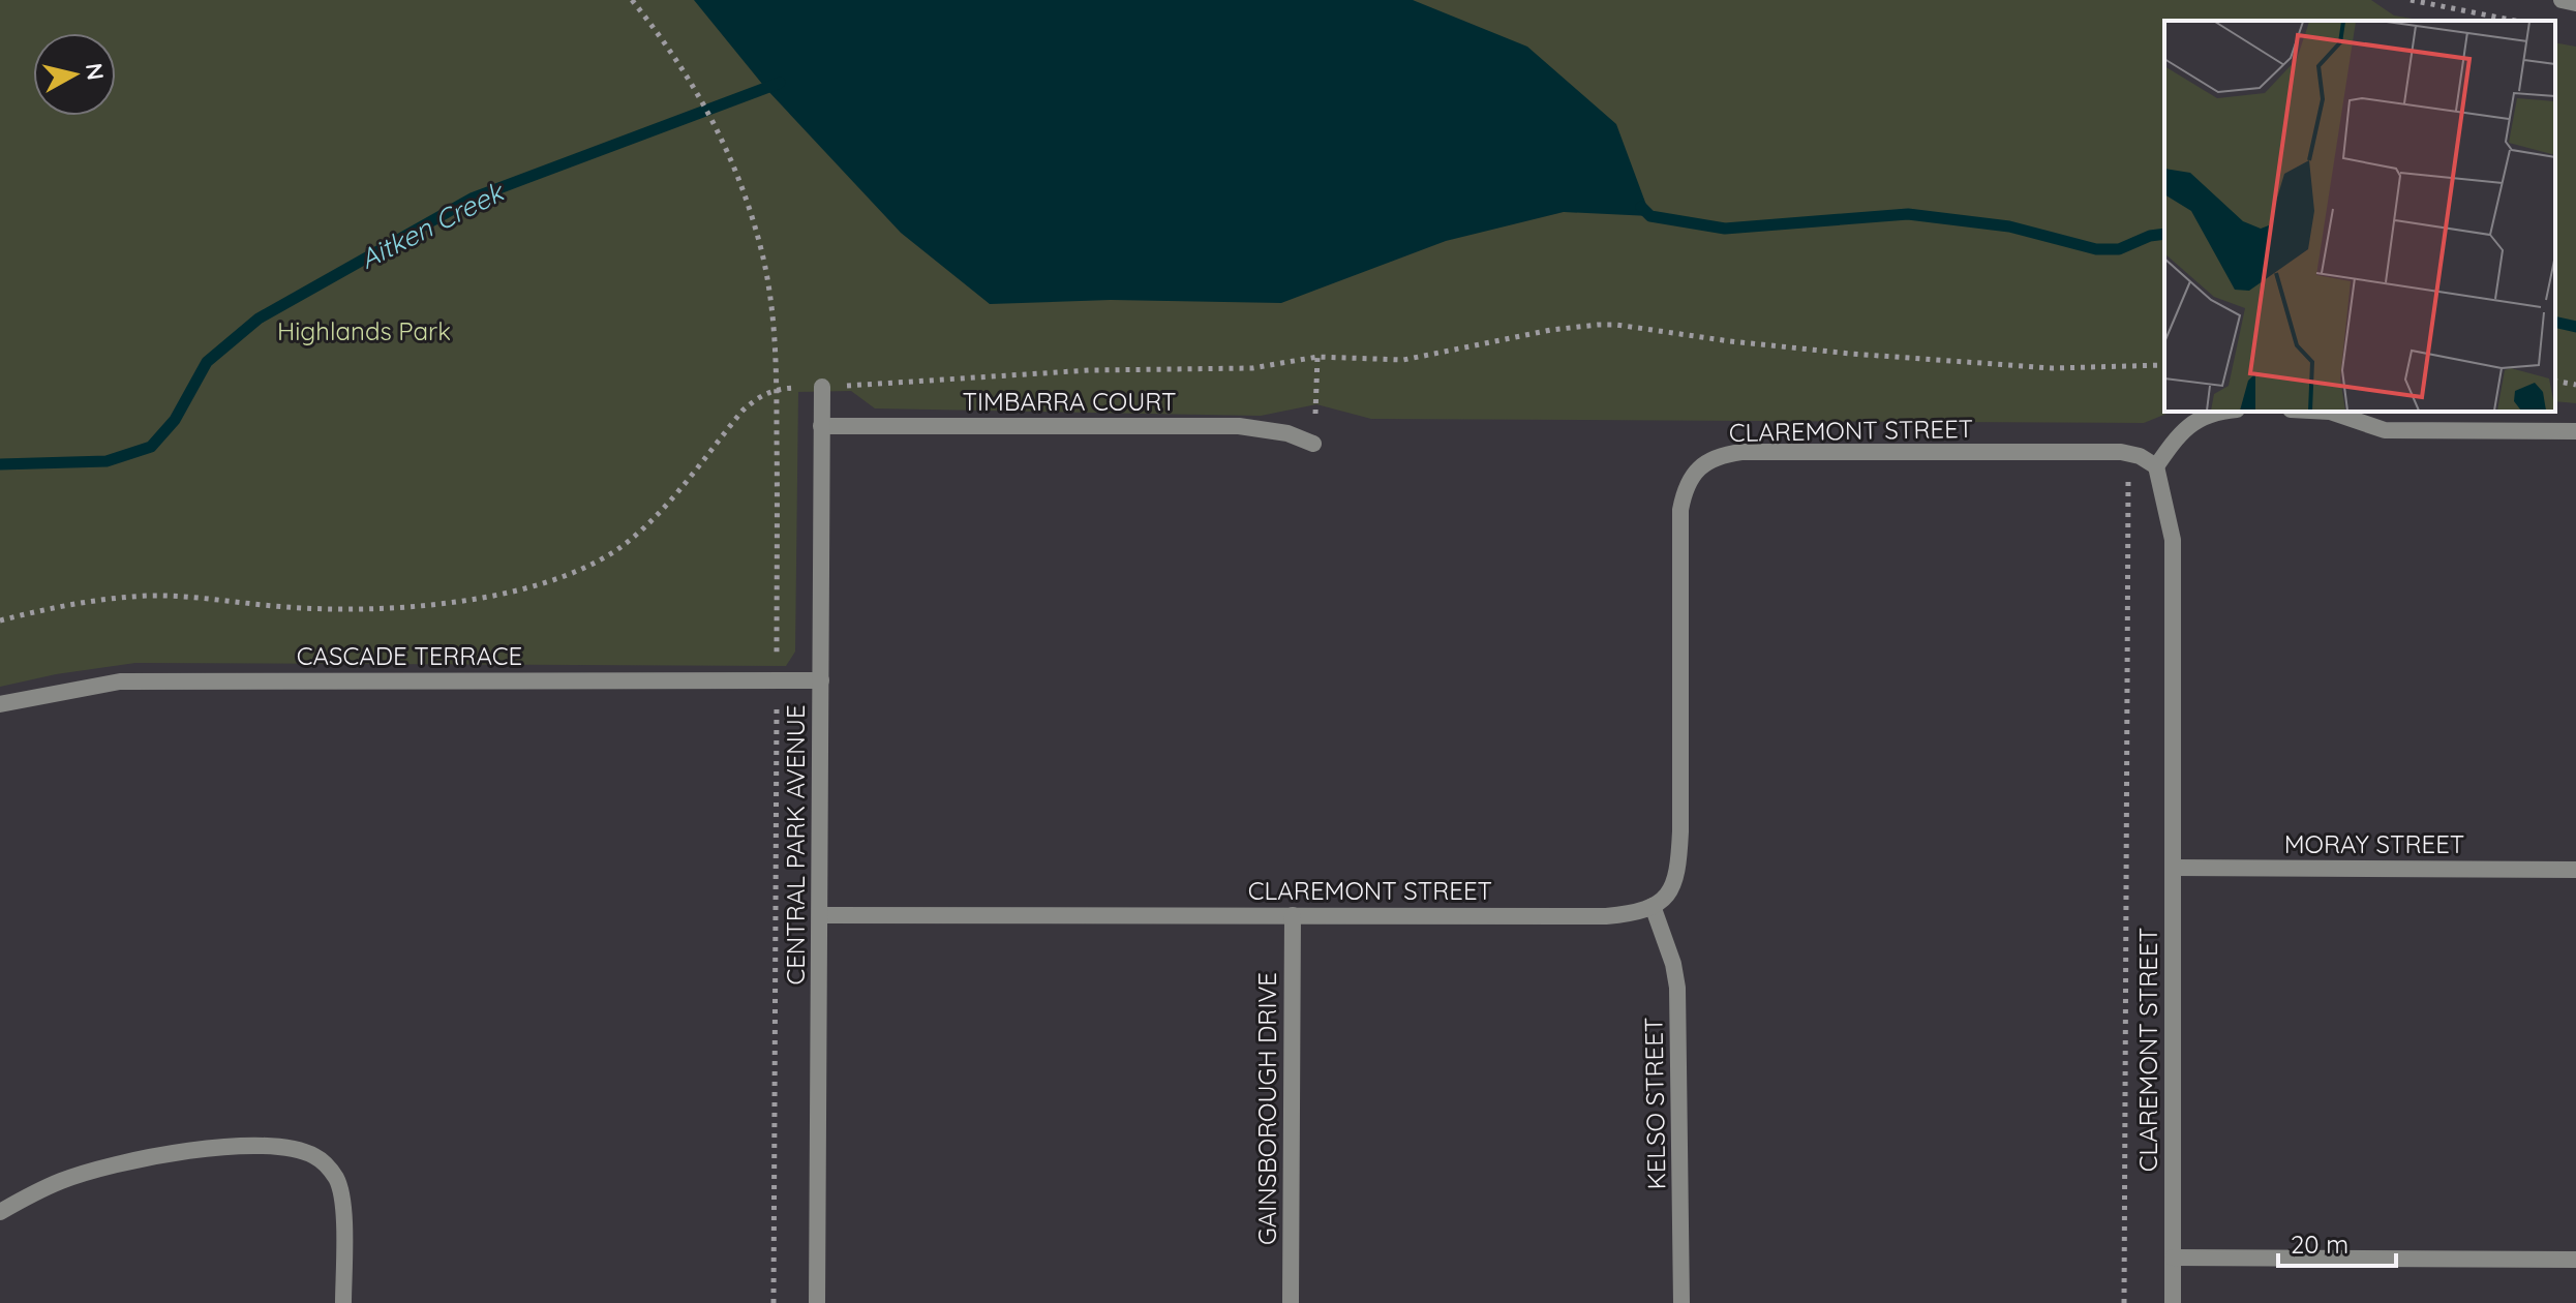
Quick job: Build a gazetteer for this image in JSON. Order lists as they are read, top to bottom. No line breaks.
{"streets":{"street":["TIMBARRA COURT","CLAREMONT STREET","CASCADE TERRACE","MORAY STREET","CENTRAL PARK AVENUE","KELSO STREET","GAINSBOROUGH DRIVE"]},"crossings":[["TIMBARRA COURT","CENTRAL PARK AVENUE"],["CLAREMONT STREET","MORAY STREET"],["CLAREMONT STREET","CENTRAL PARK AVENUE"],["CLAREMONT STREET","KELSO STREET"],["CLAREMONT STREET","GAINSBOROUGH DRIVE"],["CASCADE TERRACE","CENTRAL PARK AVENUE"]],"water":["Aitken Creek"],"parks":["Highlands Park"],"scale_bar":"20 m","north":"right"}
